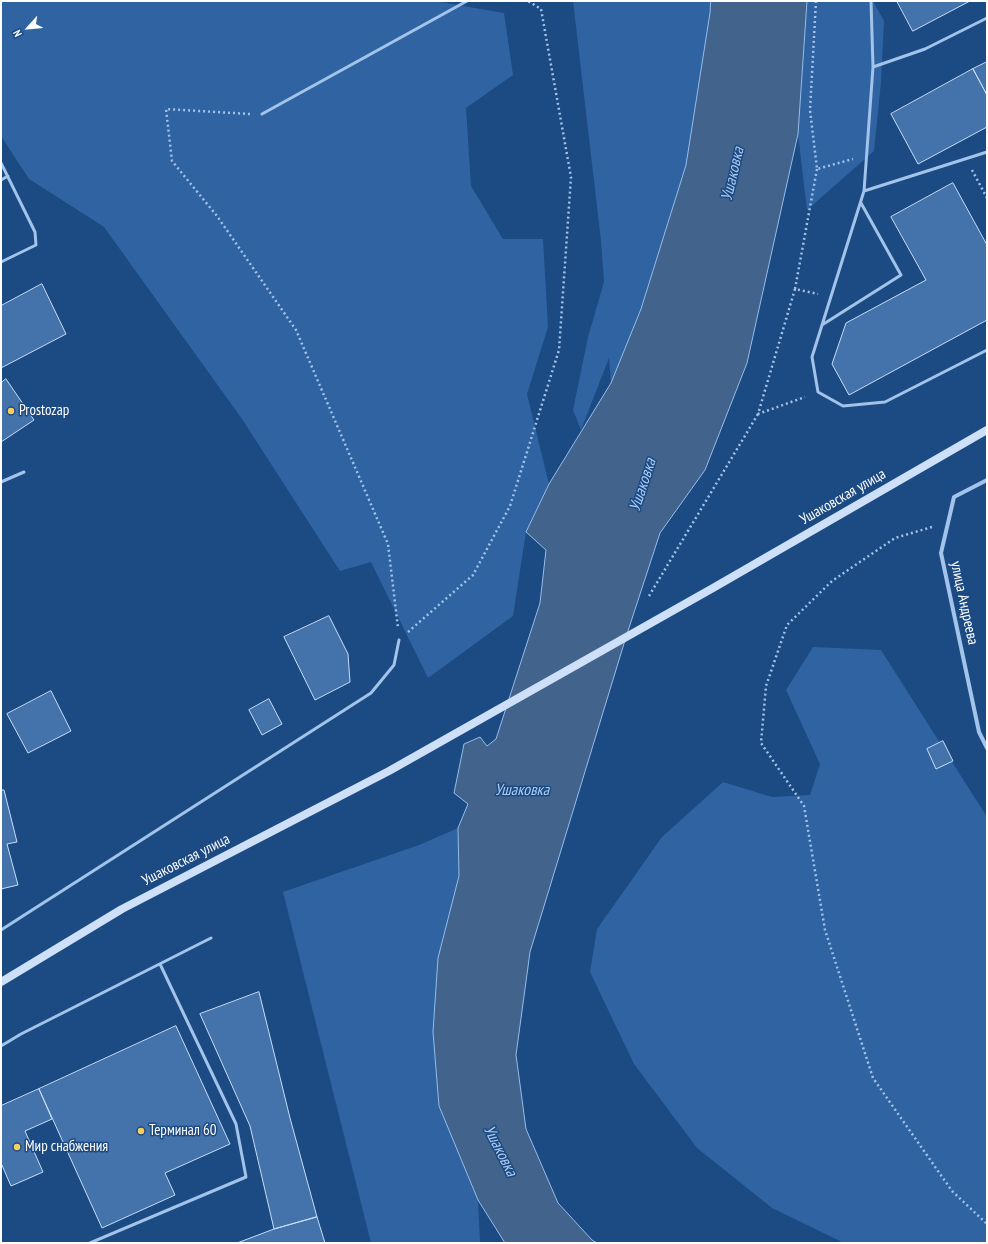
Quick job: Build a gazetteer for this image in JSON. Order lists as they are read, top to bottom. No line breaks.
{"streets":{"main road":["Ушаковская улица"],"street":["улица Андреева"]},"water":["Ушаковка"],"places":["Prostozap","Терминал 60","Мир снабжения"],"north":"bottom left"}
